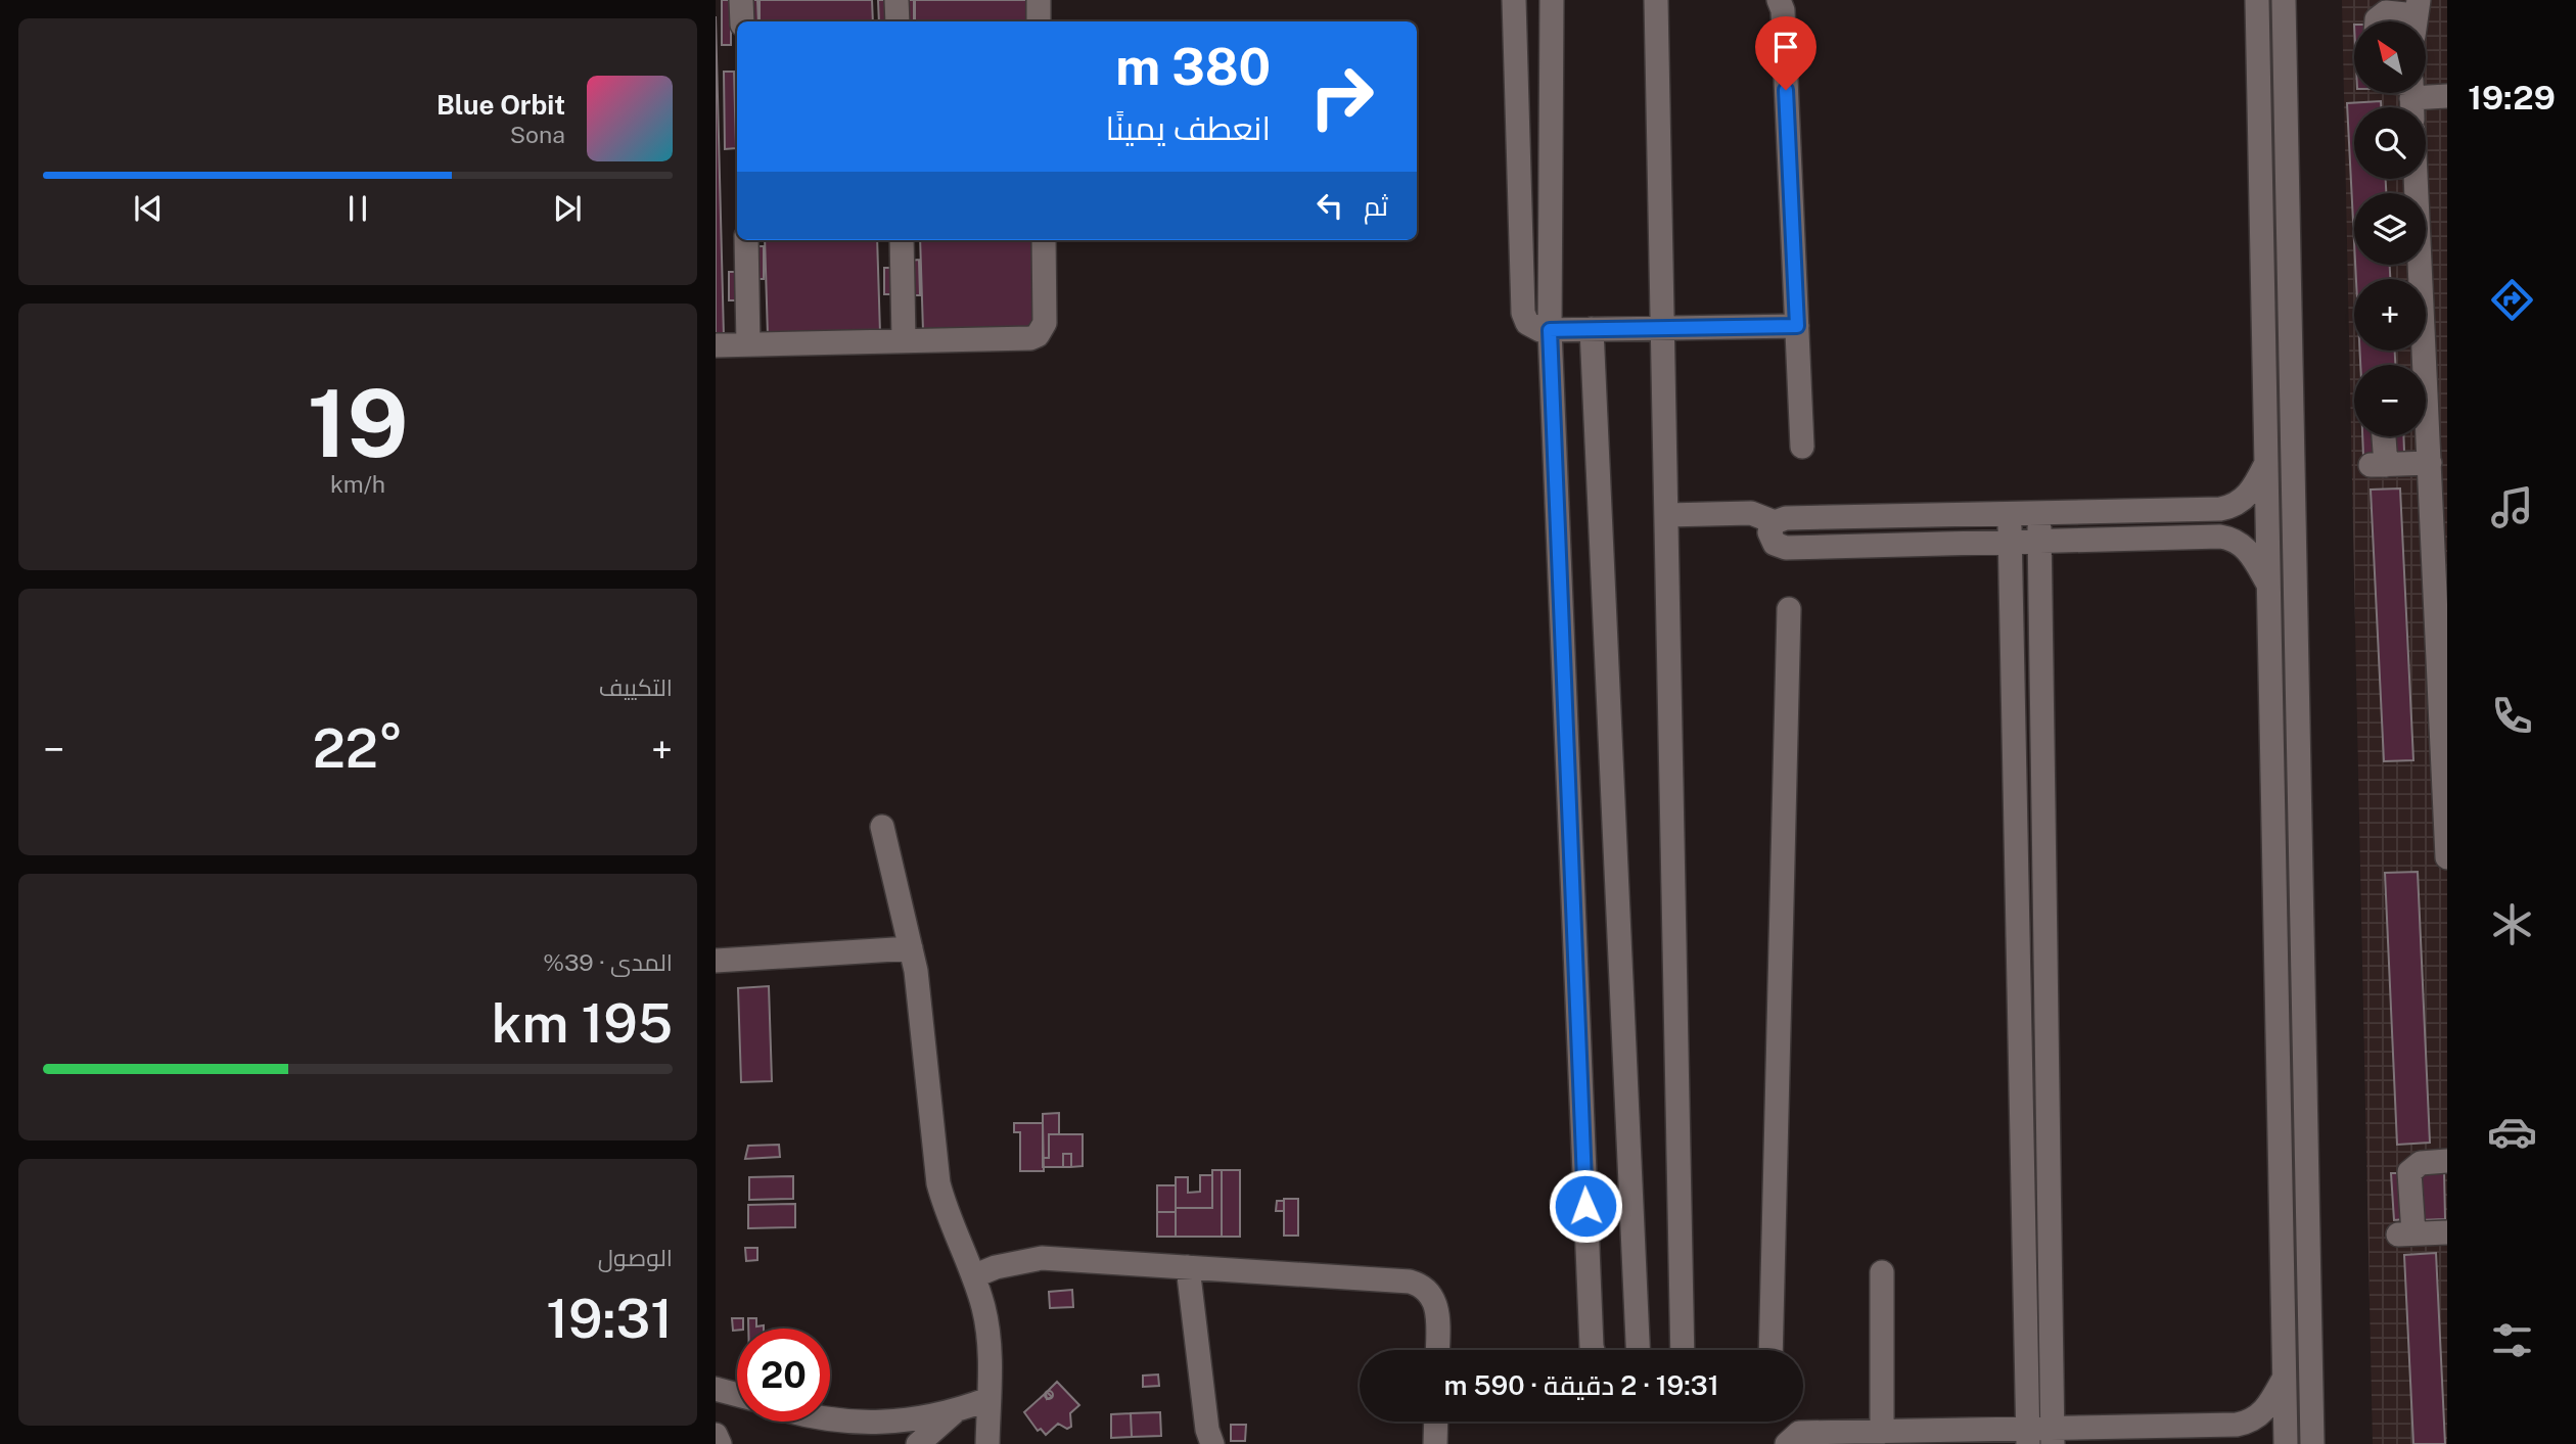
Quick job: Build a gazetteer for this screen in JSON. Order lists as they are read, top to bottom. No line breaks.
{"north":"top left","page":{"tabs":"19:29","map_buttons":["+","−"],"turn":["380 m","انعطف يمينًا"],"song":["Blue Orbit","Sona"],"then":"ثم","tile":[["19","km/h"],"التكييف",["المدى · 39%","195 km"],["الوصول","19:31"]],"heat":["−","22°","+"],"limit":"20","trip":"19:31 · 2 دقيقة · 590 m"}}
